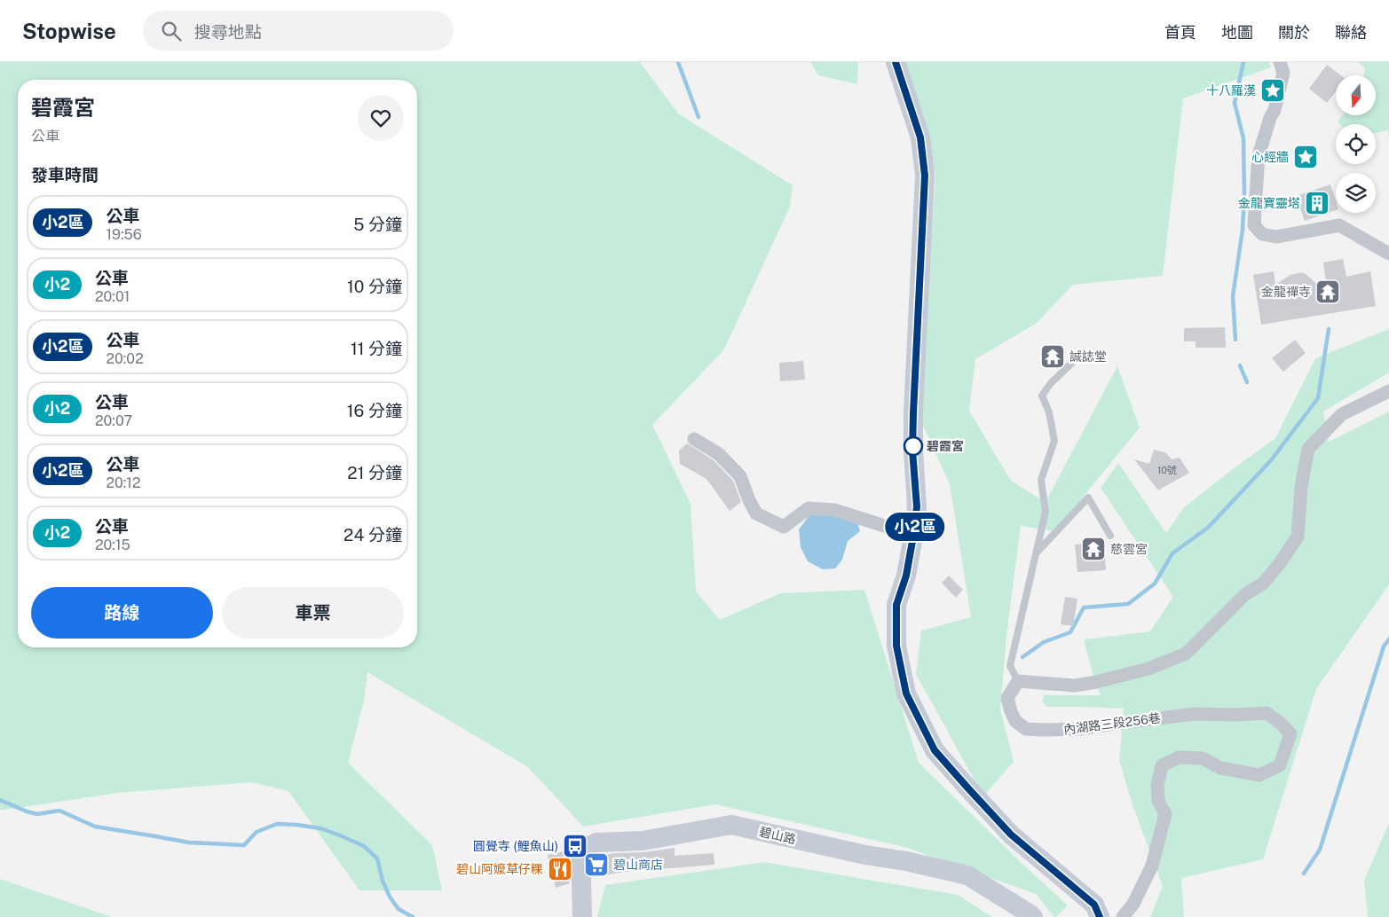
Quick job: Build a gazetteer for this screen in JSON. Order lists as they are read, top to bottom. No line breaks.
{"streets":{"street":["內湖路三段256巷","碧山路"]},"places":{"place":["十八羅漢","心經牆"],"building":["金龍寶靈塔"],"temple":["金龍禪寺","誠誌堂","慈雲宮"],"other":["碧霞宮"],"bus stop":["圓覺寺 (鯉魚山)"],"supermarket":["碧山商店"],"restaurant":["碧山阿嬤草仔粿"]},"lines":["bus line 小2區"],"house_numbers":["10號"],"north":"bottom","page":{"header":"Stopwise","search":"搜尋地點","nav":["首頁","地圖","關於","聯絡"],"on_map":"小2區","heading":[["碧霞宮","公車"],"發車時間"],"list":[{"mark":"小2區","name":"公車","note":"19:56","value":"5 分鐘"},{"mark":"小2","name":"公車","note":"20:01","value":"10 分鐘"},{"mark":"小2區","name":"公車","note":"20:02","value":"11 分鐘"},{"mark":"小2","name":"公車","note":"20:07","value":"16 分鐘"},{"mark":"小2區","name":"公車","note":"20:12","value":"21 分鐘"},{"mark":"小2","name":"公車","note":"20:15","value":"24 分鐘"}],"buttons":["路線","車票"]}}
